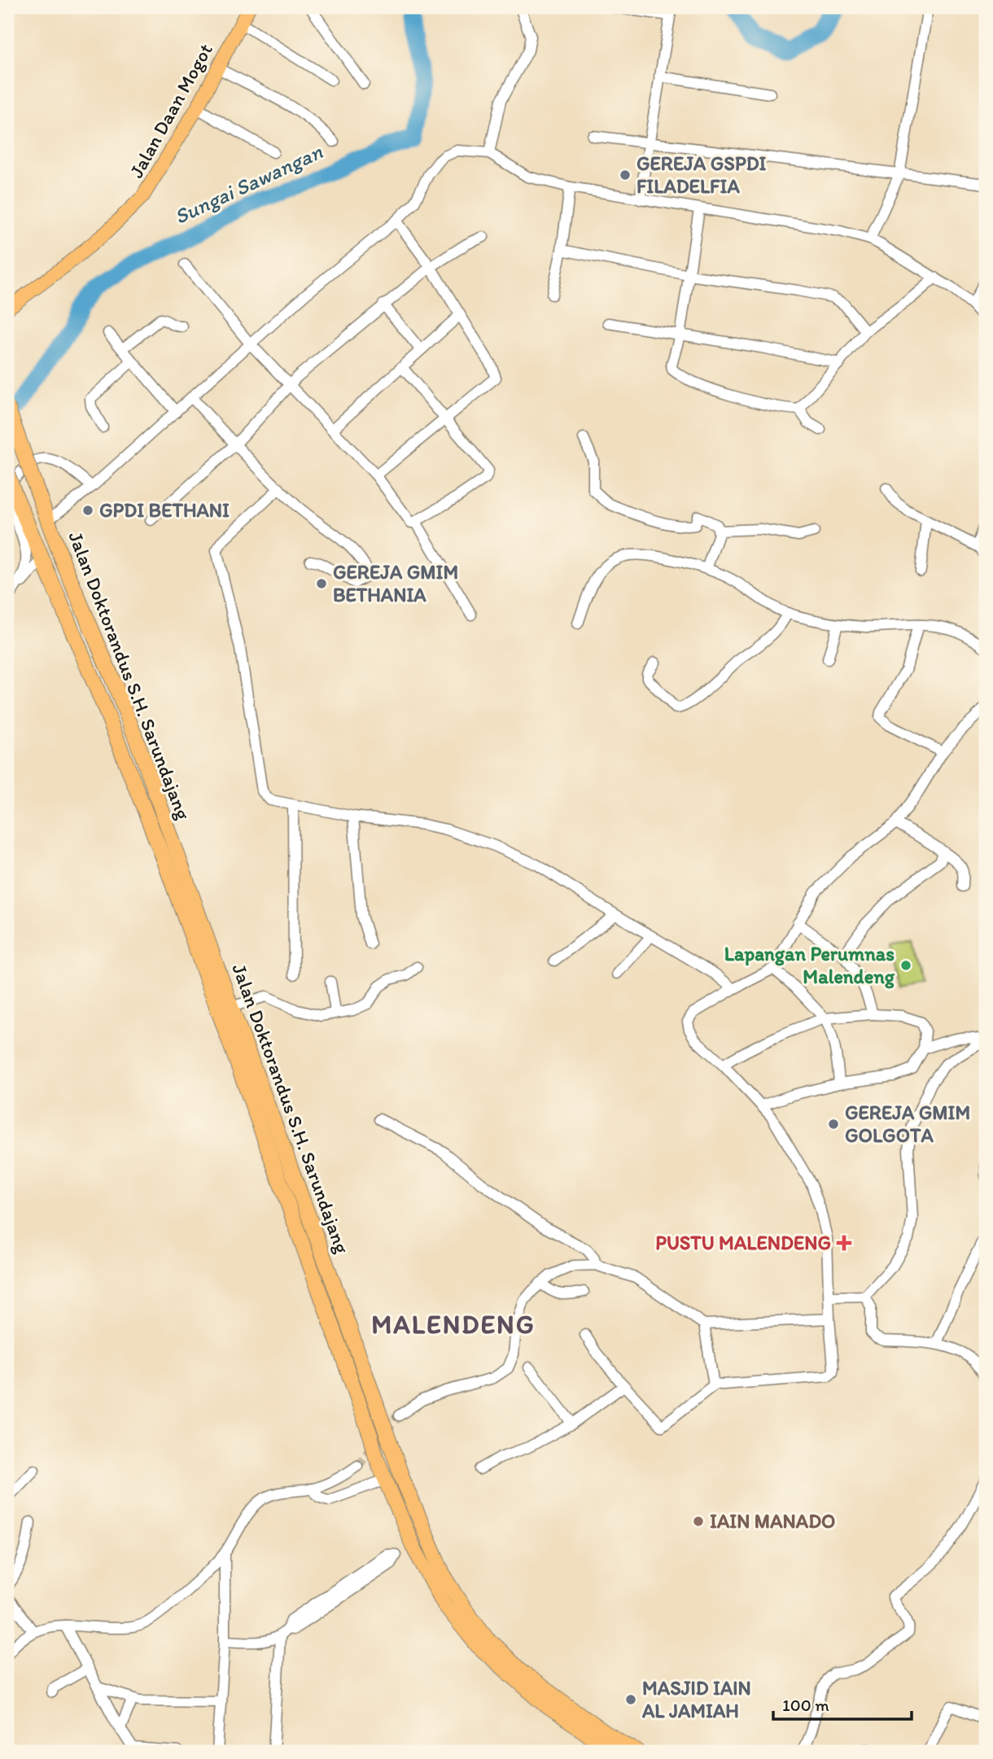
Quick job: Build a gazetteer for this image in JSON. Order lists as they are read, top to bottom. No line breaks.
{"streets":{"highway":["Jalan Doktorandus S.H. Sarundajang"],"main road":["Jalan Daan Mogot"]},"districts":["MALENDENG"],"water":["Sungai Sawangan"],"places":{"other":["GEREJA GSPDI FILADELFIA","GPDI BETHANI","GEREJA GMIM BETHANIA","Lapangan Perumnas Malendeng","GEREJA GMIM GOLGOTA","IAIN MANADO","MASJID IAIN AL JAMIAH"],"health":["PUSTU MALENDENG"]},"scale_bar":"100 m"}
